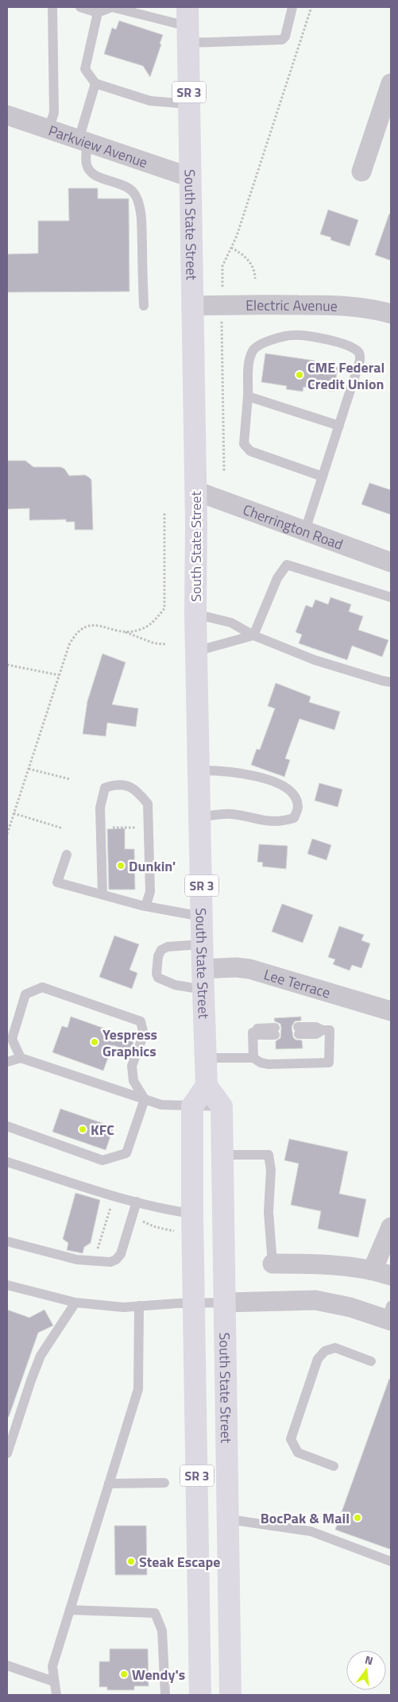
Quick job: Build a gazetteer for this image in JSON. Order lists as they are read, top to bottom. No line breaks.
{"streets":{"main road":["SR 3","South State Street"],"street":["Parkview Avenue","Electric Avenue","Cherrington Road","Lee Terrace"]},"crossings":[["Parkview Avenue","South State Street"],["South State Street","Electric Avenue"],["South State Street","Cherrington Road"],["South State Street","Lee Terrace"]],"places":["CME Federal Credit Union","Dunkin'","Yespress Graphics","KFC","BocPak & Mail","Steak Escape","Wendy's"],"north":"top"}
